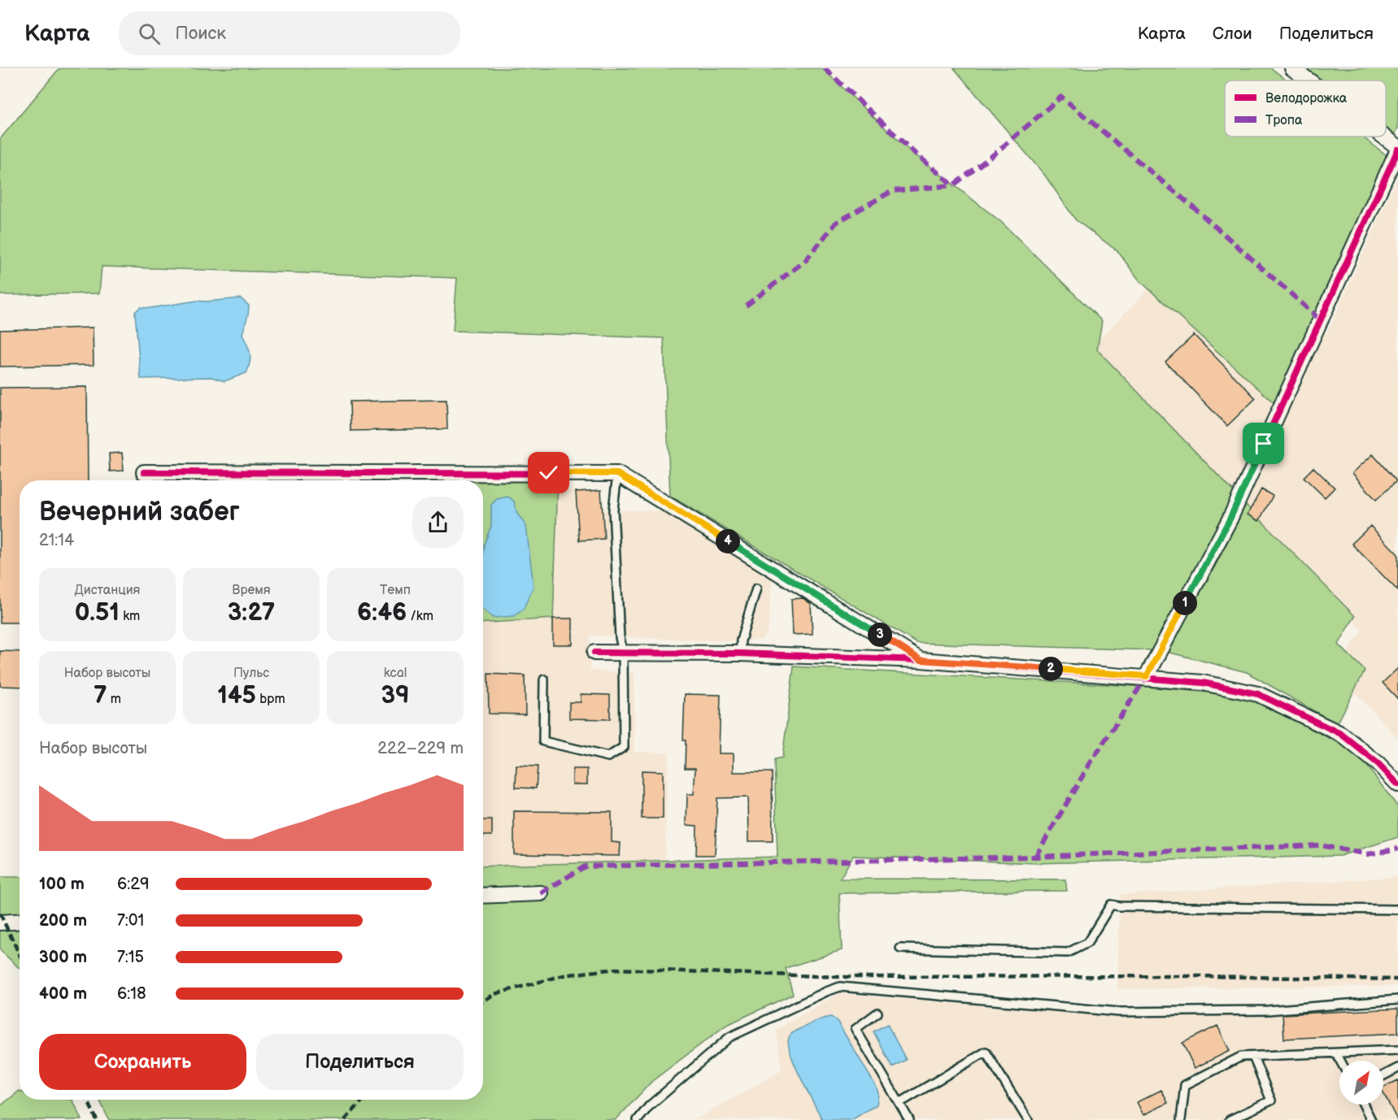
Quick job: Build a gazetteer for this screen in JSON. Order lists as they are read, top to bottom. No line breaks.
{"legend":["Велодорожка","Тропа"],"north":"top right","page":{"header":"Карта","search":"Поиск","nav":["Карта","Слои","Поделиться"],"heading":["Вечерний забег","21:14"],"pins":["4","1","3","2"],"stats":[["Дистанция","0.51 km"],["Время","3:27"],["Темп","6:46 /km"],["Набор высоты","7 m"],["Пульс","145 bpm"],["kcal","39"]],"chart":["Набор высоты","222–229 m"],"list":[{"name":"100 m","note":"6:29"},{"name":"200 m","note":"7:01"},{"name":"300 m","note":"7:15"},{"name":"400 m","note":"6:18"}],"buttons":["Сохранить","Поделиться"]}}
